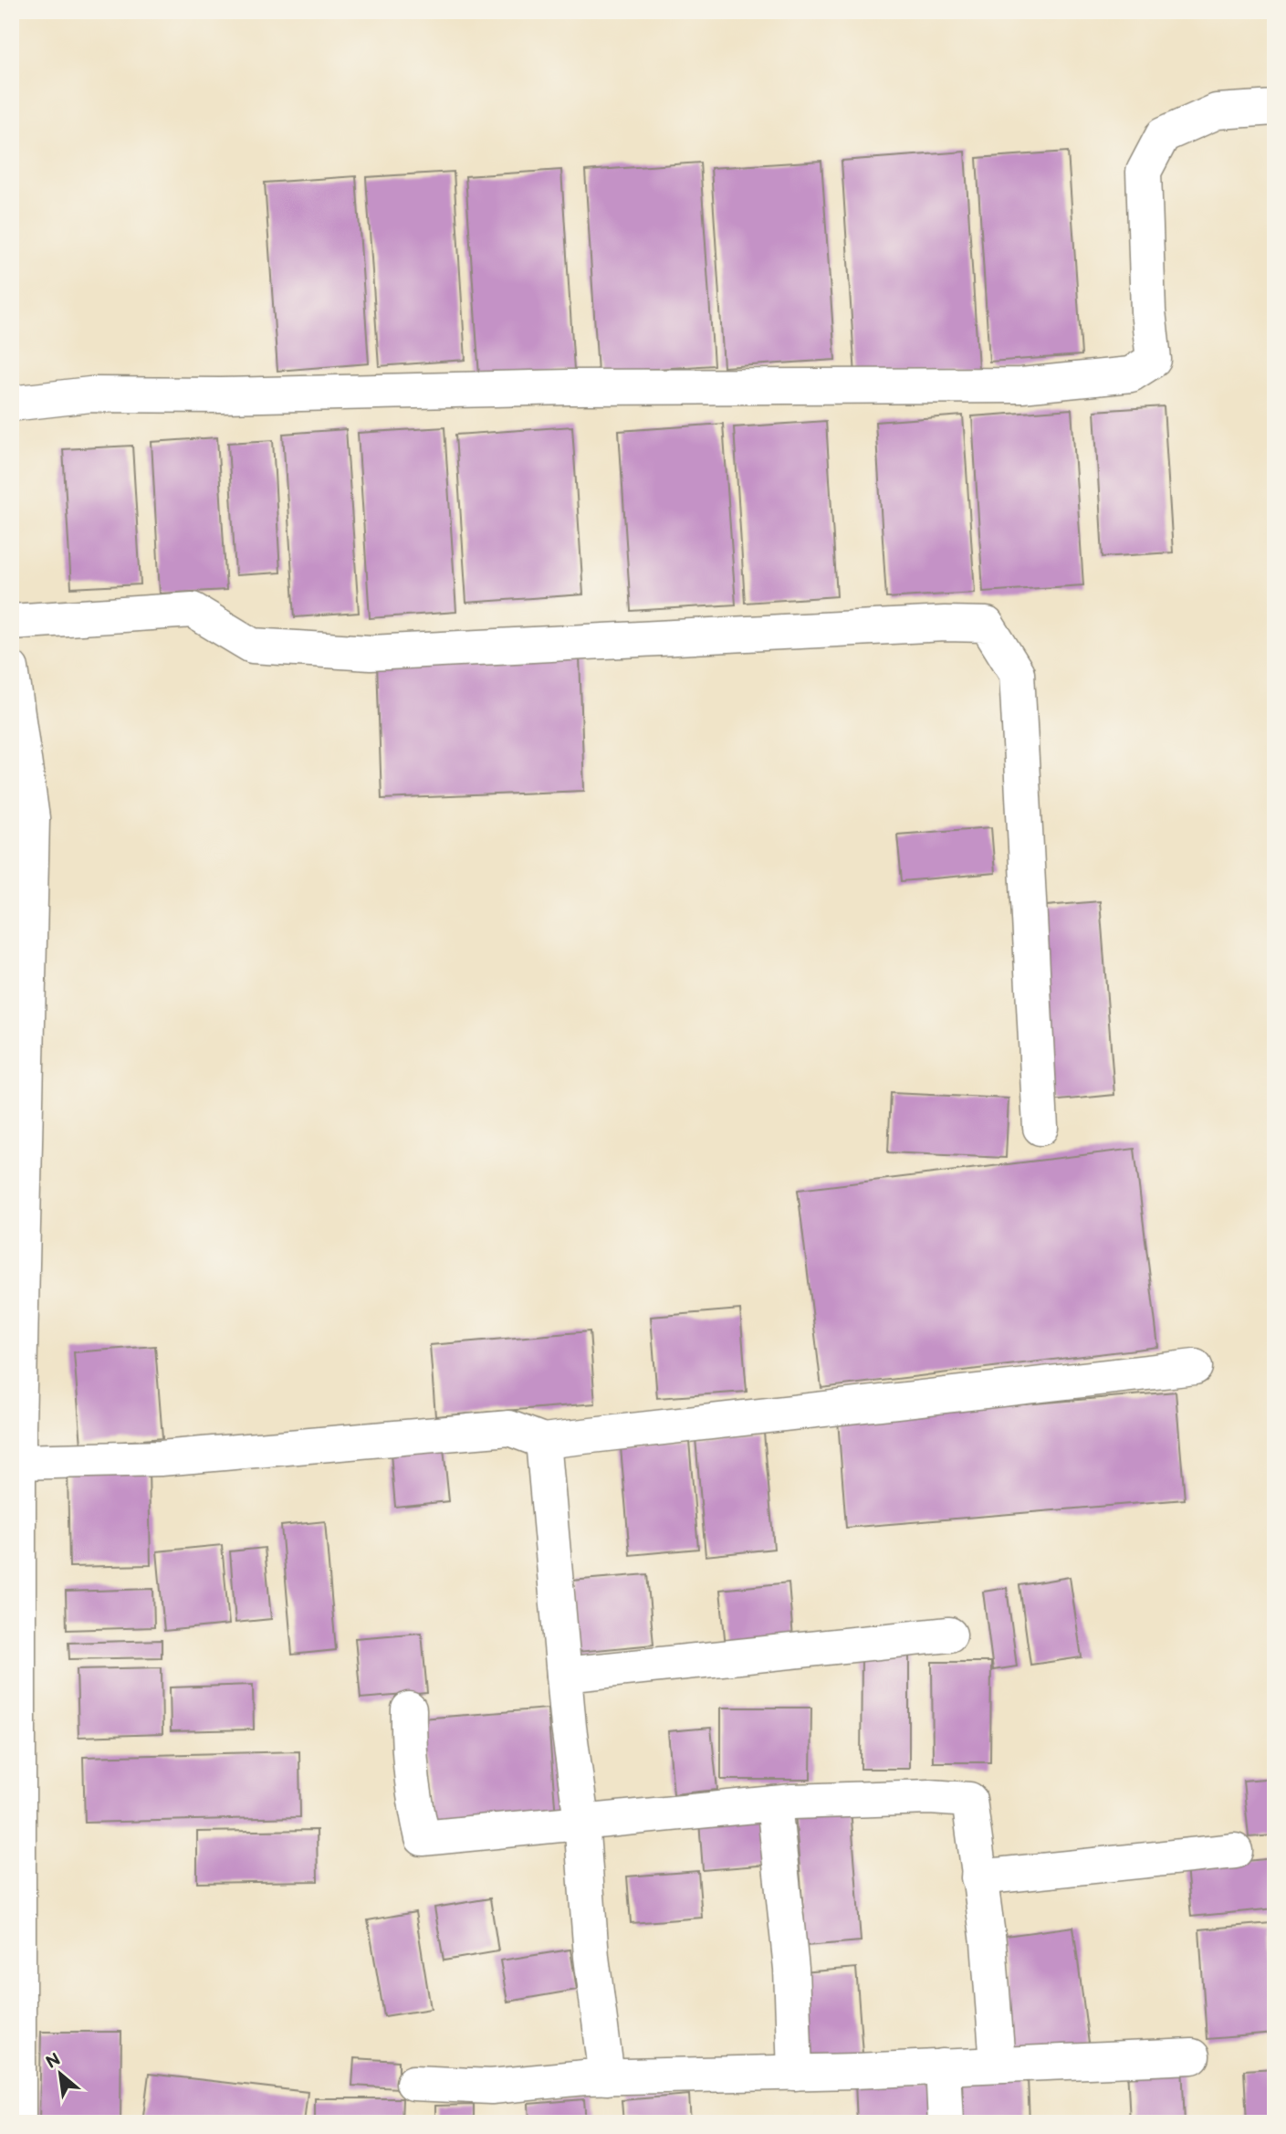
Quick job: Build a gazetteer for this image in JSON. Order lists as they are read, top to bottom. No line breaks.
{"north":"top left"}
